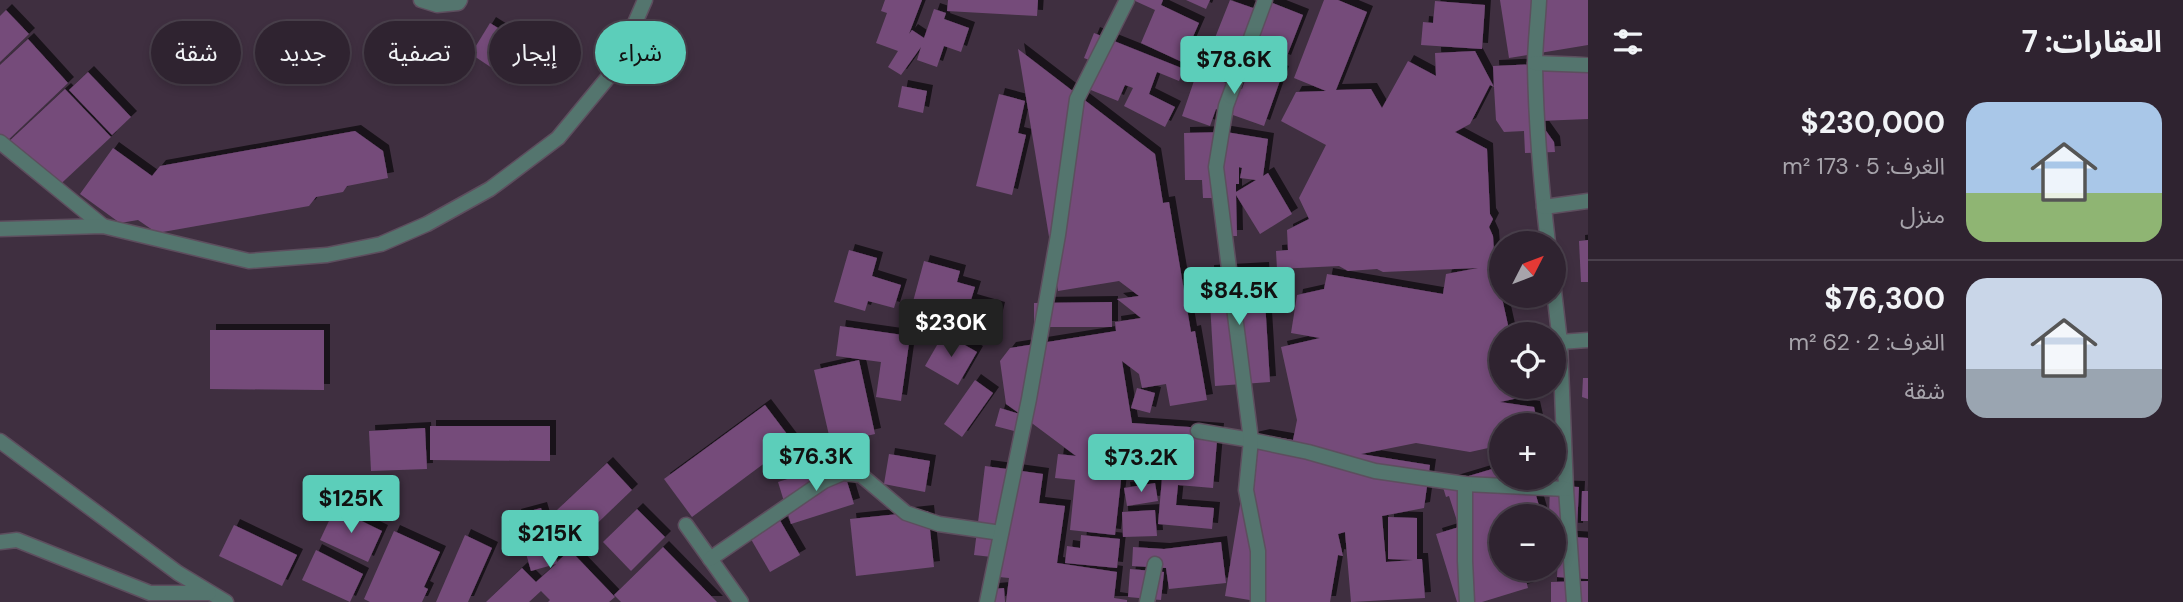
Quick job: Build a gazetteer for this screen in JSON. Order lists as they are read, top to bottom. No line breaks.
{"north":"top right","page":{"heading":"العقارات: 7","chip":["شراء","إيجار","تصفية","جديد","شقة"],"price":["$78.6K","$84.5K","$230K","$76.3K","$73.2K","$125K","$215K"],"list":[{"name":"$230,000","note":"الغرف: 5 · 173 m² · منزل"},{"name":"$76,300","note":"الغرف: 2 · 62 m² · شقة"}],"map_buttons":["+","−"]}}
